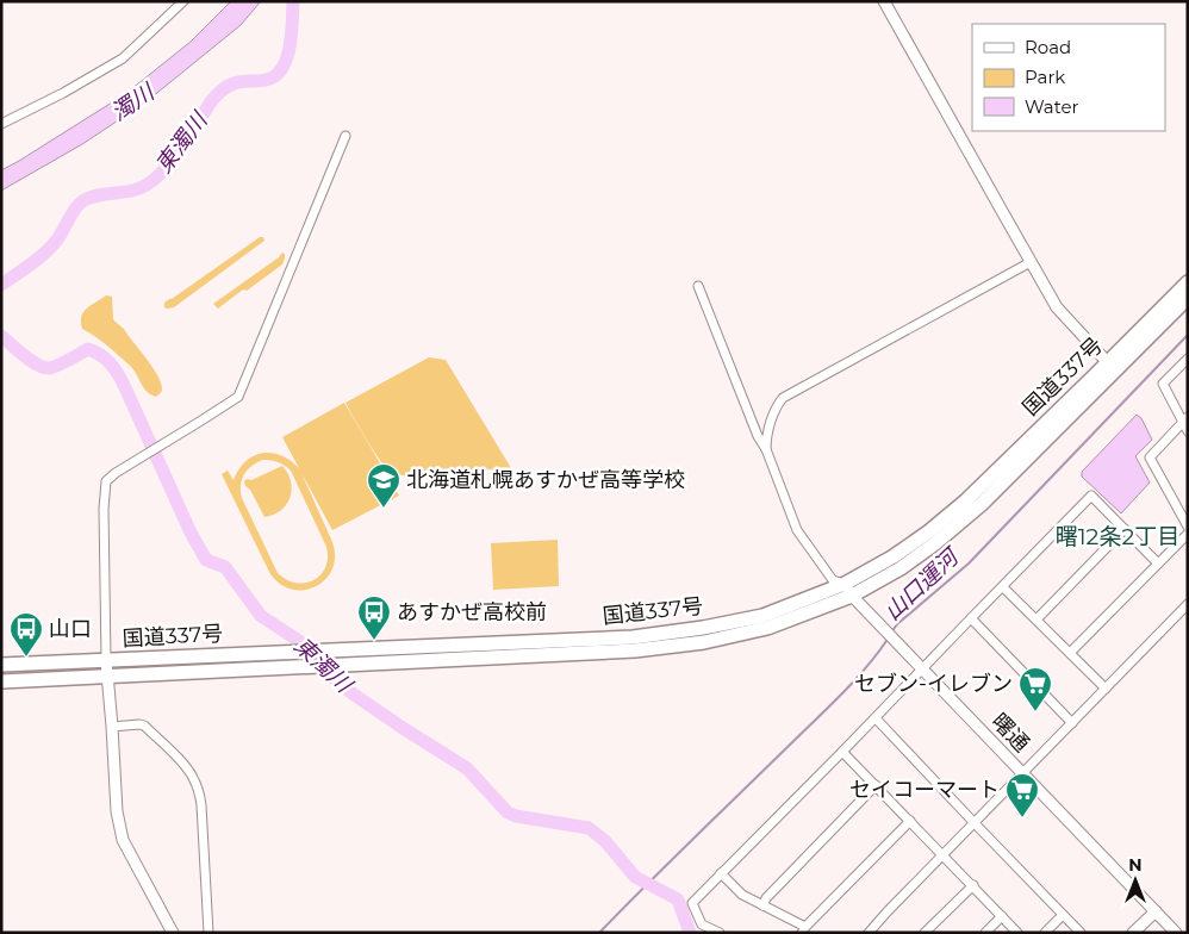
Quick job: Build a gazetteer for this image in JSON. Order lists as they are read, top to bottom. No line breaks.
{"streets":{"highway":["国道337号"],"street":["曙通"]},"crossings":[["国道337号","曙通"]],"districts":["曙12条2丁目"],"water":["濁川","東濁川","山口運河"],"places":{"school or university":["北海道札幌あすかぜ高等学校"],"bus stop":["あすかぜ高校前","山口"],"supermarket":["セブン-イレブン","セイコーマート"]},"legend":["Road","Park","Water"],"north":"top"}
